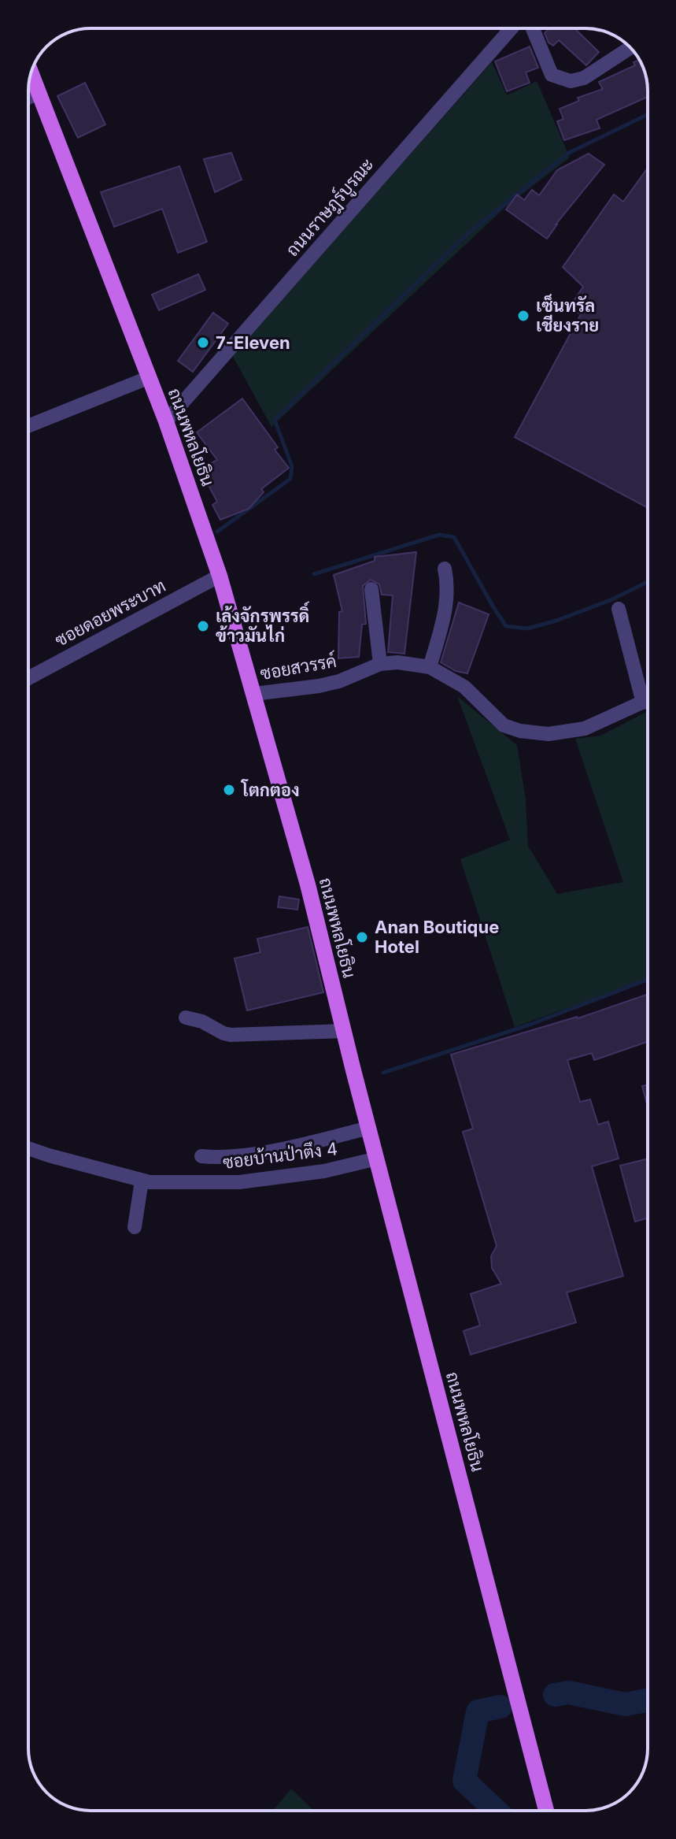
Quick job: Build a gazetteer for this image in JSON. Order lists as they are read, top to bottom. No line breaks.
{"streets":{"main road":["ถนนพหลโยธิน"],"street":["ถนนราษฎร์บูรณะ","ซอยดอยพระบาท","ซอยสวรรค์","ซอยบ้านป่าตึง 4"]},"crossings":[["ถนนราษฎร์บูรณะ","ถนนพหลโยธิน"],["ถนนพหลโยธิน","ซอยดอยพระบาท"],["ถนนพหลโยธิน","ซอยสวรรค์"],["ถนนพหลโยธิน","ซอยบ้านป่าตึง 4"]],"places":["เซ็นทรัล เชียงราย","7-Eleven","เล้งจักรพรรดิ์ ข้าวมันไก่","โตกตอง","Anan Boutique Hotel"]}
